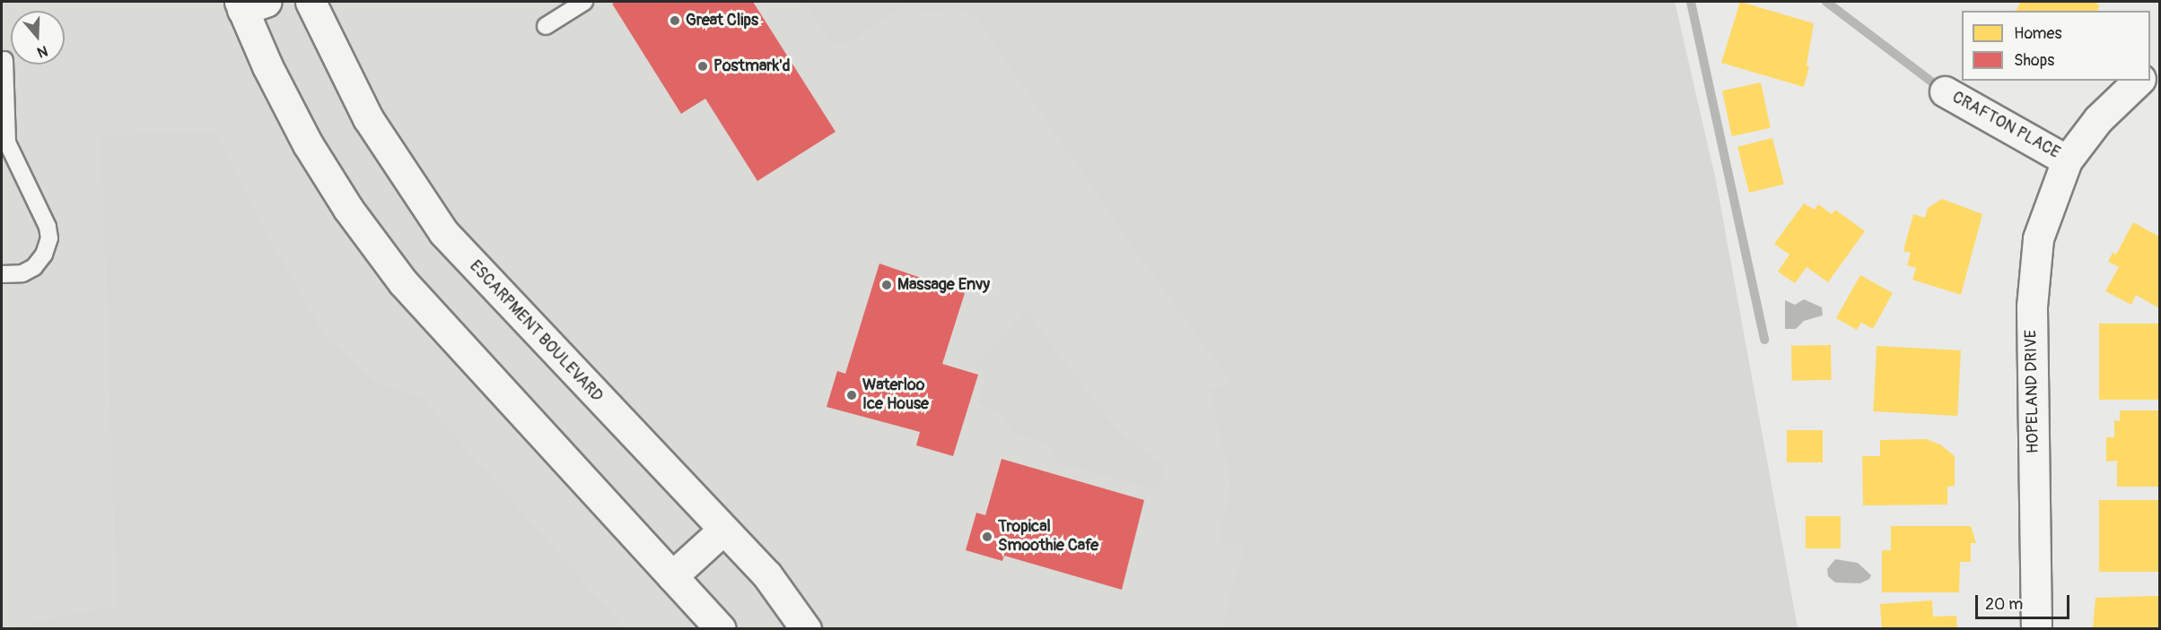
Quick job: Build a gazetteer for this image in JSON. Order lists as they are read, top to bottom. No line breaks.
{"streets":{"main road":["CRAFTON PLACE","ESCARPMENT BOULEVARD","HOPELAND DRIVE"]},"crossings":[["CRAFTON PLACE","HOPELAND DRIVE"]],"places":["Great Clips","Postmark'd","Massage Envy","Waterloo Ice House","Tropical Smoothie Cafe"],"legend":["Homes","Shops"],"scale_bar":"20 m","north":"bottom"}
